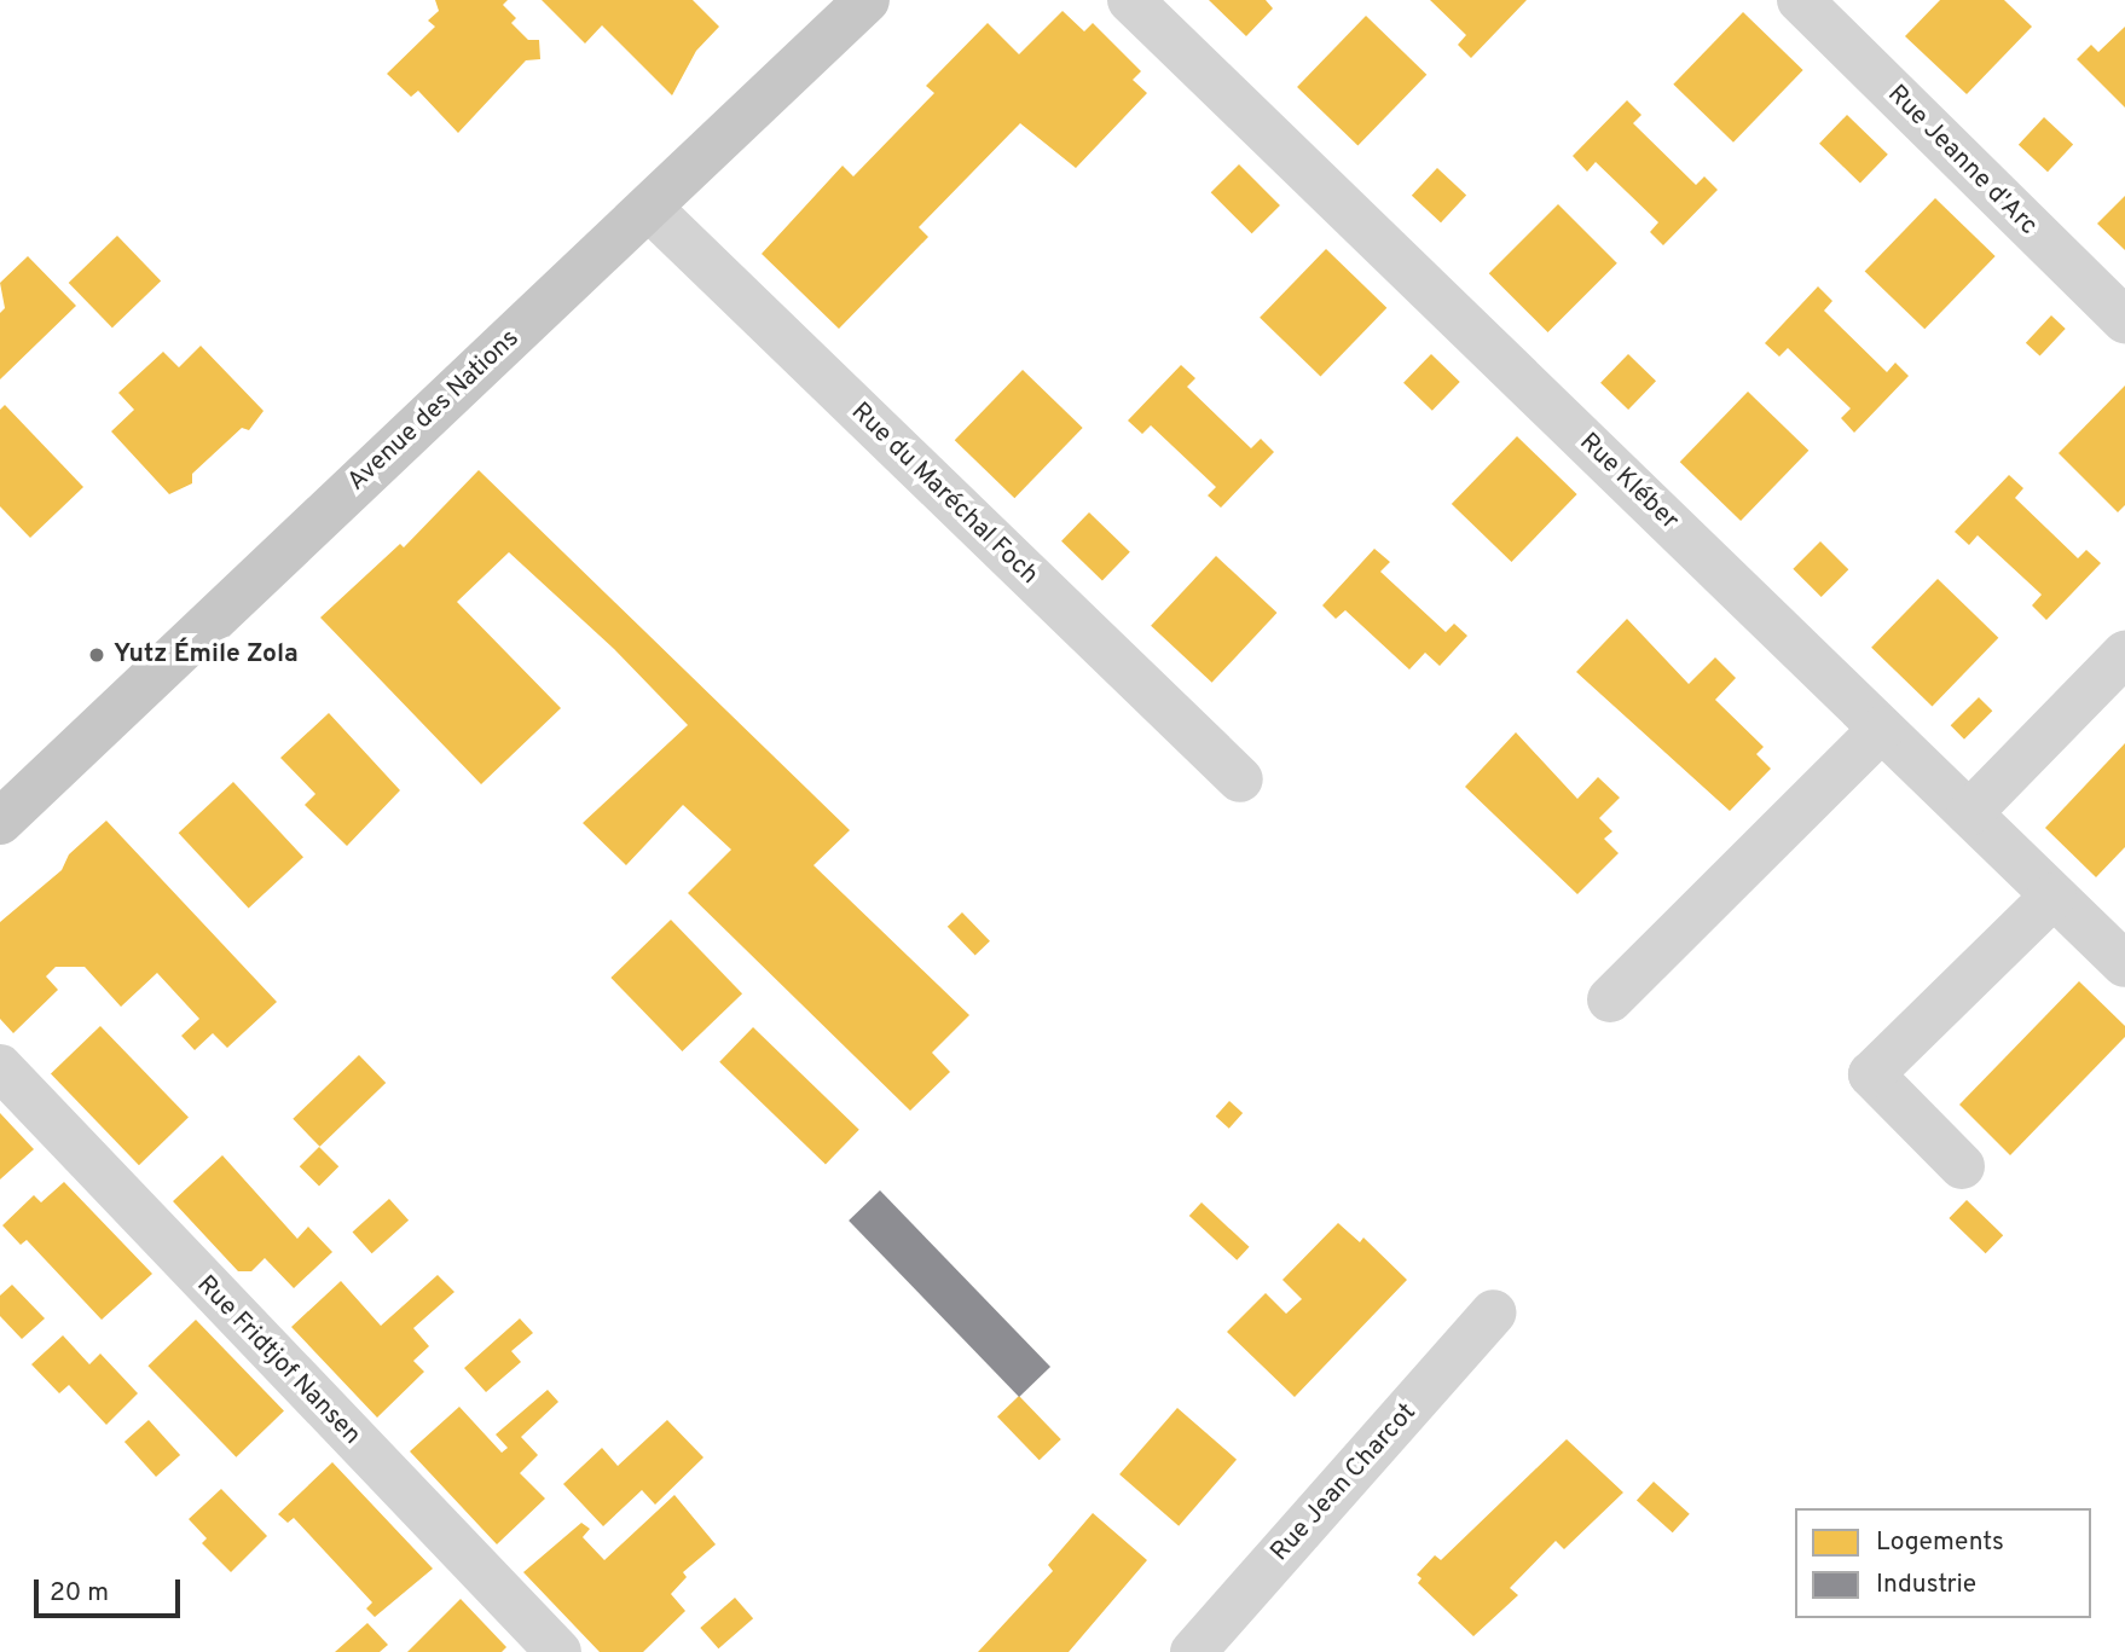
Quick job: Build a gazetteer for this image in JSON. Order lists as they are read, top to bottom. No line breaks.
{"streets":{"main road":["Avenue des Nations"],"street":["Rue Jeanne d'Arc","Rue Kléber","Rue du Maréchal Foch","Rue Fridtjof Nansen","Rue Jean Charcot"]},"crossings":[["Avenue des Nations","Rue du Maréchal Foch"]],"places":["Yutz Émile Zola"],"legend":["Logements","Industrie"],"scale_bar":"20 m"}
